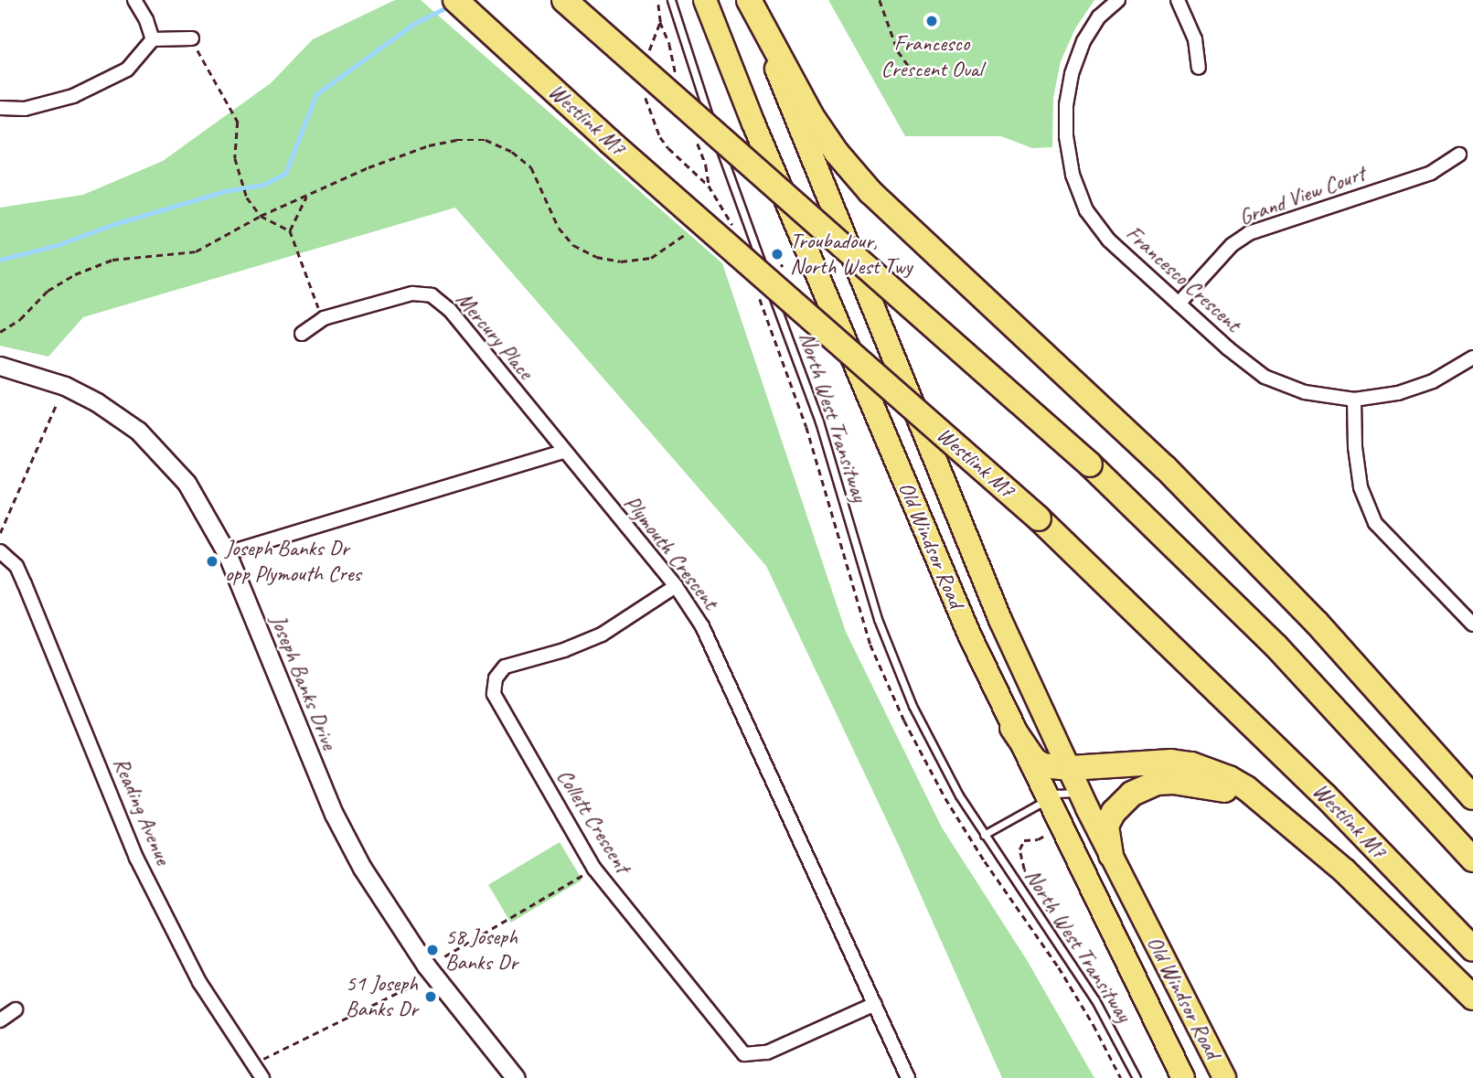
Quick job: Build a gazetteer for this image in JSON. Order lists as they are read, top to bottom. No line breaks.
{"streets":{"highway":["Westlink M7","Old Windsor Road"],"street":["Grand View Court","Francesco Crescent","Mercury Place","Plymouth Crescent","Joseph Banks Drive","Reading Avenue","Collett Crescent"],"lane":["North West Transitway"]},"crossings":[["Grand View Court","Francesco Crescent"],["Mercury Place","Plymouth Crescent"],["Plymouth Crescent","Collett Crescent"]],"places":["Francesco Crescent Oval","Troubadour, North West Twy","Joseph Banks Dr opp Plymouth Cres","58 Joseph Banks Dr","51 Joseph Banks Dr"]}
